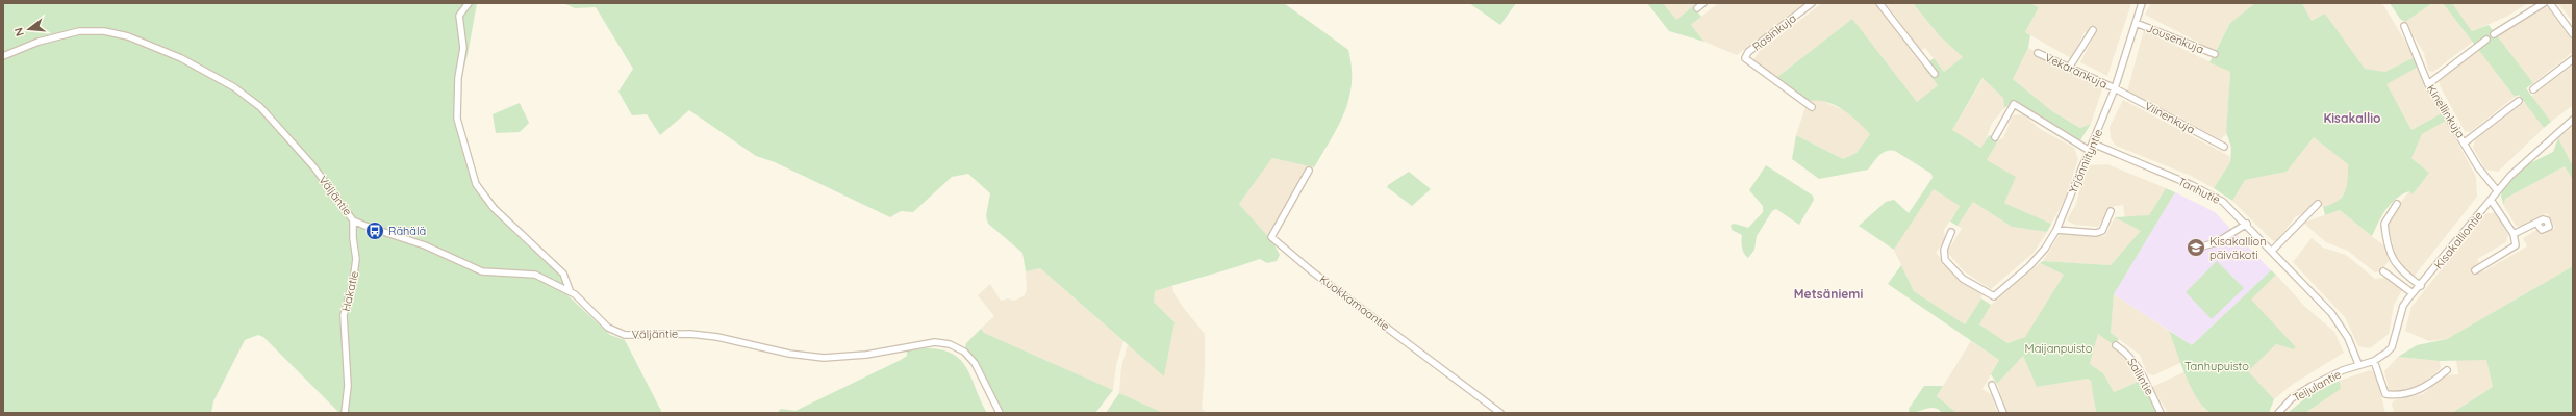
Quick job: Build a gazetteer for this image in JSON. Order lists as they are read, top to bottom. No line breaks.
{"streets":{"street":["Rasinkuja","Jousenkuja","Vekarankuja","Kinellinkuja","Viinenkuja","Yrjönniityntie","Tanhutie","Väljäntie","Kisakalliontie","Hakatie","Kuokkamaantie","Sallintie","Teijulantie"]},"crossings":[["Jousenkuja","Yrjönniityntie"],["Vekarankuja","Viinenkuja"],["Vekarankuja","Yrjönniityntie"],["Kinellinkuja","Kisakalliontie"],["Viinenkuja","Yrjönniityntie"],["Yrjönniityntie","Tanhutie"],["Tanhutie","Kisakalliontie"],["Tanhutie","Teijulantie"],["Väljäntie","Hakatie"],["Kisakalliontie","Teijulantie"]],"districts":["Kisakallio","Metsäniemi"],"parks":["Maijanpuisto","Tanhupuisto"],"places":{"bus stop":["Rähälä"],"school or university":["Kisakallion päiväkoti"]},"north":"left"}
